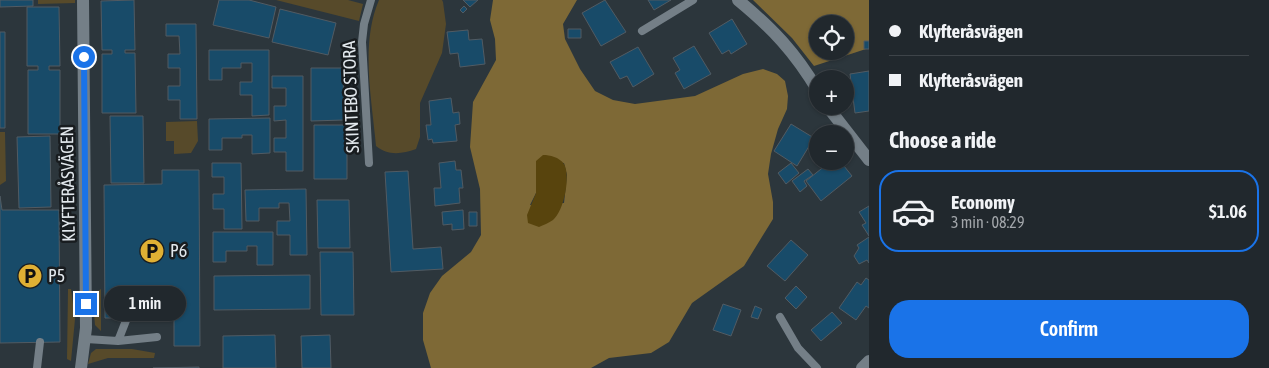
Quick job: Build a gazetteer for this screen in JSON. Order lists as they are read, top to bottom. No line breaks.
{"streets":{"street":["KLYFTERÅSVÄGEN"],"lane":["SKINTEBO STORA"]},"places":{"parking":["P6","P5"]},"page":{"banner":["Klyfteråsvägen","Klyfteråsvägen"],"map_buttons":["+","−"],"heading":"Choose a ride","list":[{"name":"Economy","note":"3 min · 08:29","value":"$1.06"}],"bubble":"1 min","buttons":"Confirm"}}
